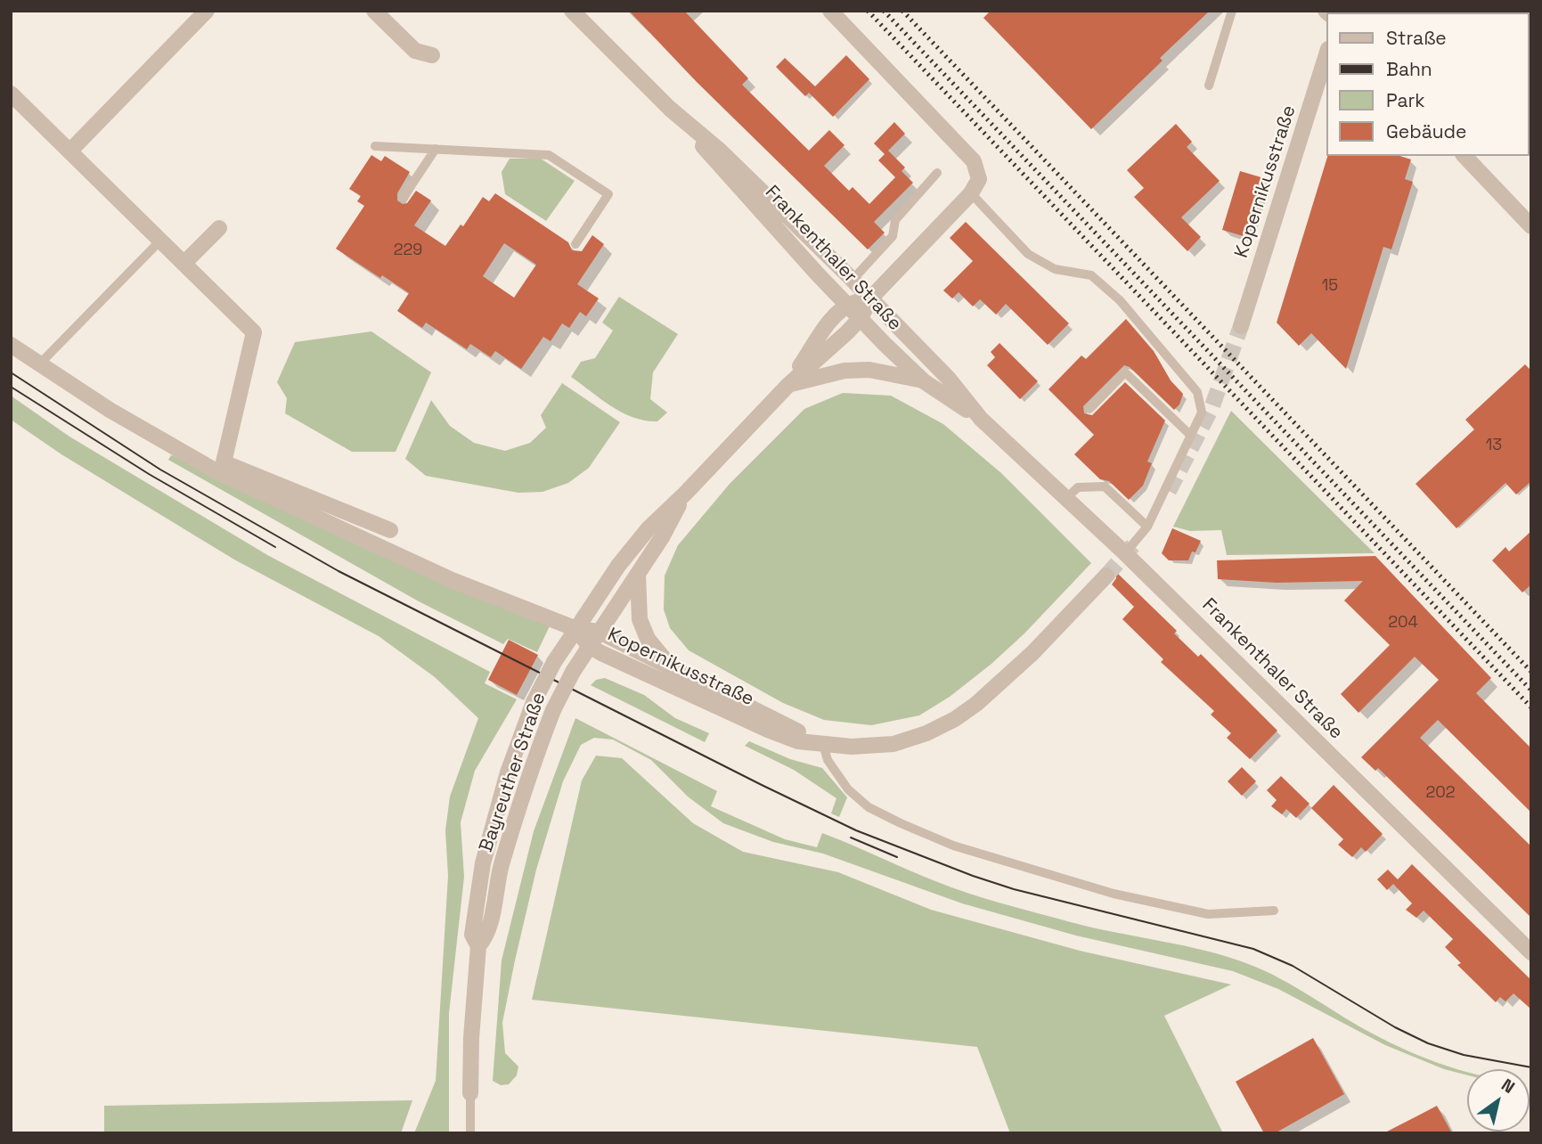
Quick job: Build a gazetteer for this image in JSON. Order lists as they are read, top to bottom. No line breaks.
{"streets":{"street":["Kopernikusstraße","Frankenthaler Straße","Bayreuther Straße"]},"crossings":[["Kopernikusstraße","Bayreuther Straße"],["Frankenthaler Straße","Bayreuther Straße"]],"house_numbers":["229","15","13","204","202"],"legend":["Straße","Bahn","Park","Gebäude"],"north":"top right"}
